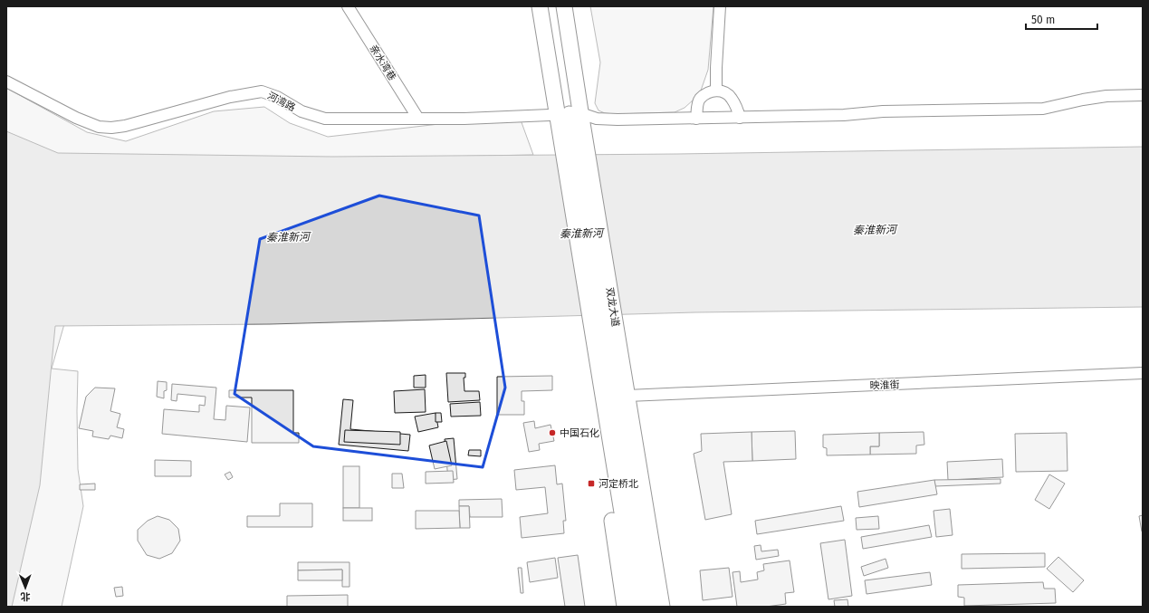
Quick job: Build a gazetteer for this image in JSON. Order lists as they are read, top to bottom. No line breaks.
{"streets":{"highway":["双龙大道"],"street":["亲水湾巷","河湾路","映淮街"]},"crossings":[["亲水湾巷","河湾路"],["双龙大道","映淮街"]],"water":["秦淮新河"],"places":{"other":["中国石化"],"transit":["河定桥北"]},"scale_bar":"50 m","north":"bottom"}
